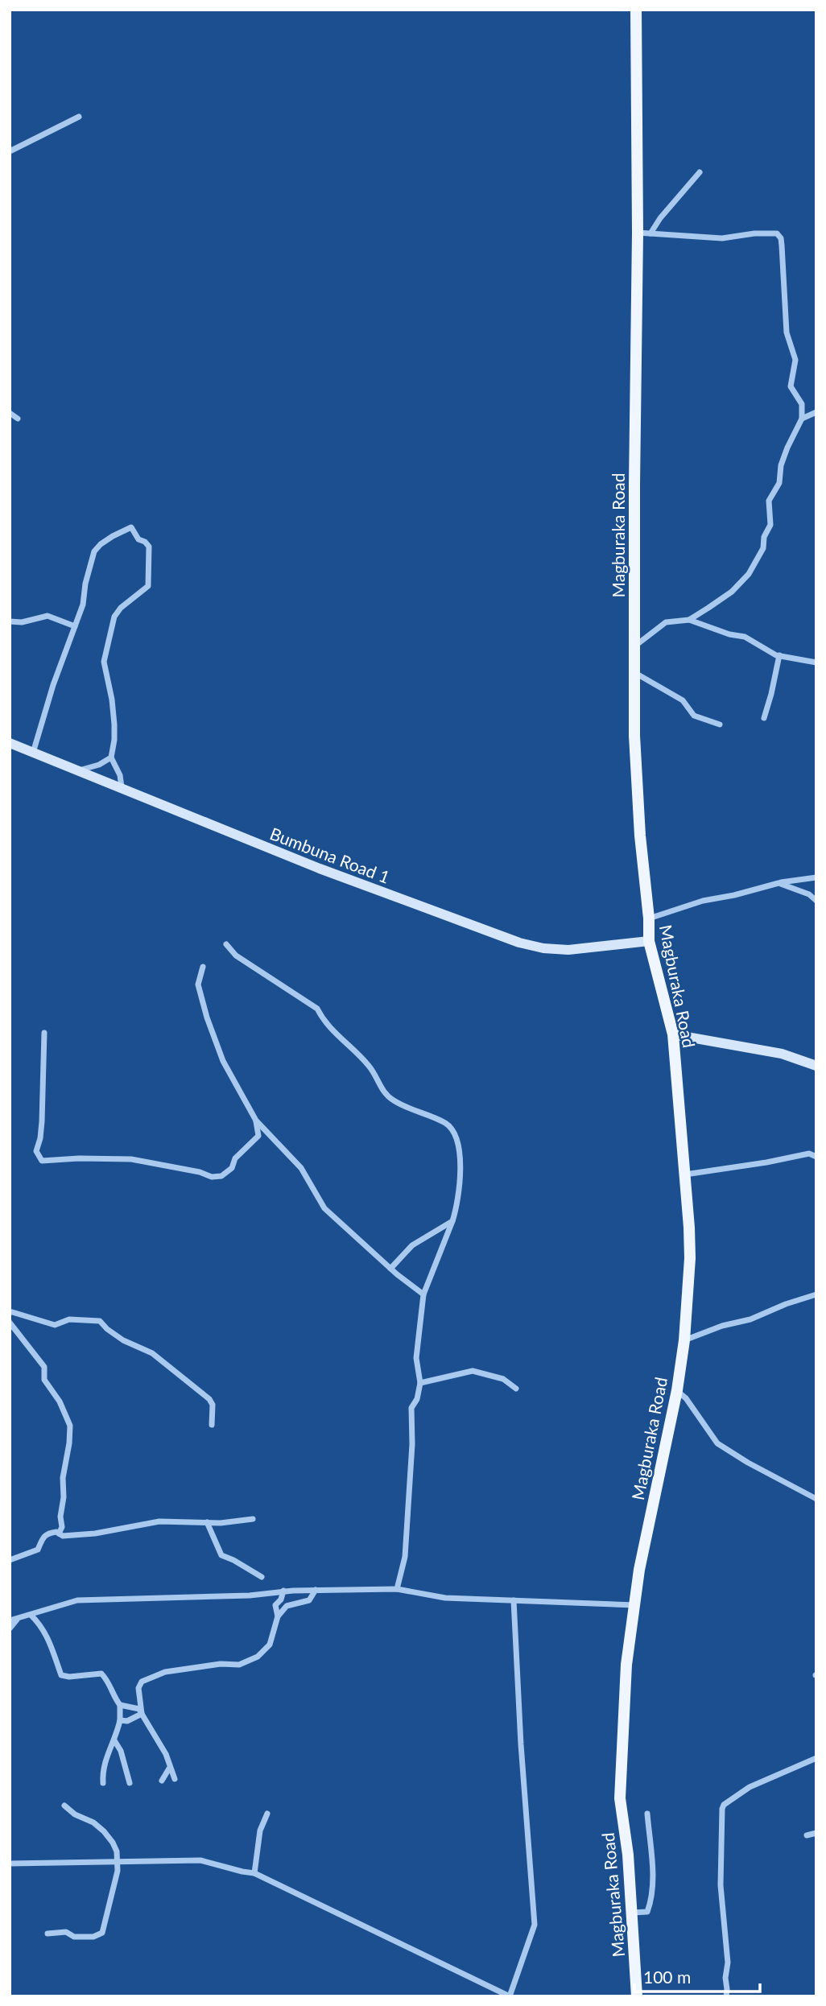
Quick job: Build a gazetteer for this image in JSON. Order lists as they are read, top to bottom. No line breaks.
{"streets":{"main road":["Magburaka Road","Bumbuna Road 1"]},"crossings":[["Magburaka Road","Bumbuna Road 1"]],"scale_bar":"100 m"}
